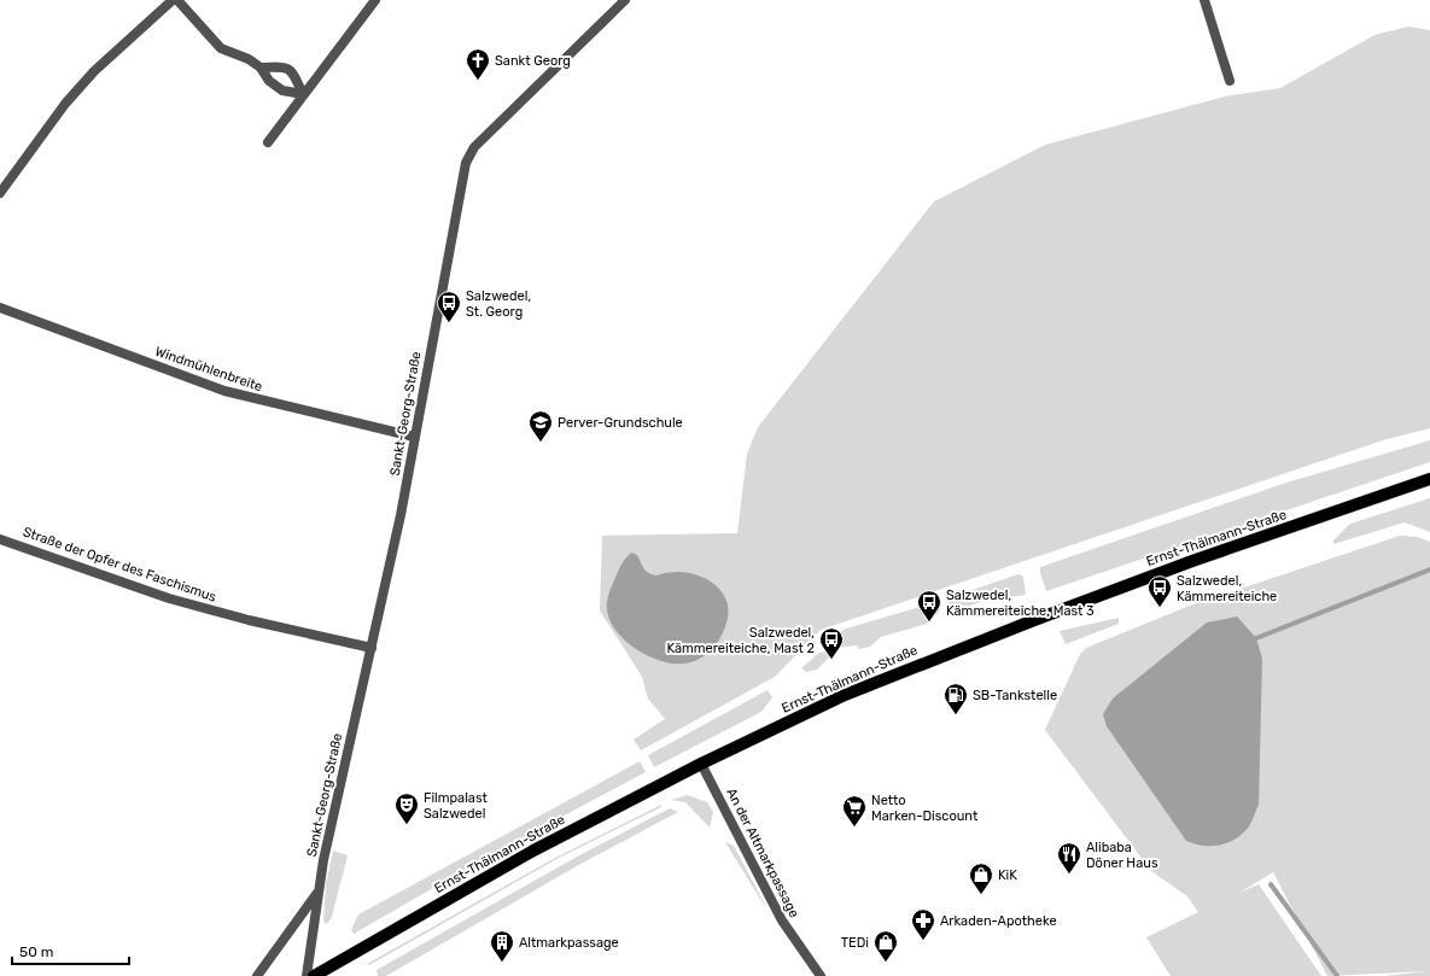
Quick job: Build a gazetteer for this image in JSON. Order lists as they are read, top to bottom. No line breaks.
{"streets":{"main road":["Ernst-Thälmann-Straße"],"street":["Windmühlenbreite","Sankt-Georg-Straße","Straße der Opfer des Faschismus","An der Altmarkpassage"]},"crossings":[["Windmühlenbreite","Sankt-Georg-Straße"],["Sankt-Georg-Straße","Straße der Opfer des Faschismus"],["Ernst-Thälmann-Straße","An der Altmarkpassage"]],"places":{"church":["Sankt Georg"],"bus stop":["Salzwedel, St. Georg","Salzwedel, Kämmereiteiche","Salzwedel, Kämmereiteiche, Mast 3","Salzwedel, Kämmereiteiche, Mast 2"],"school or university":["Perver-Grundschule"],"fuel station":["SB-Tankstelle"],"theatre":["Filmpalast Salzwedel"],"supermarket":["Netto Marken-Discount"],"restaurant":["Alibaba Döner Haus"],"shop":["KiK","TEDi"],"pharmacy":["Arkaden-Apotheke"],"building":["Altmarkpassage"]},"scale_bar":"50 m"}
